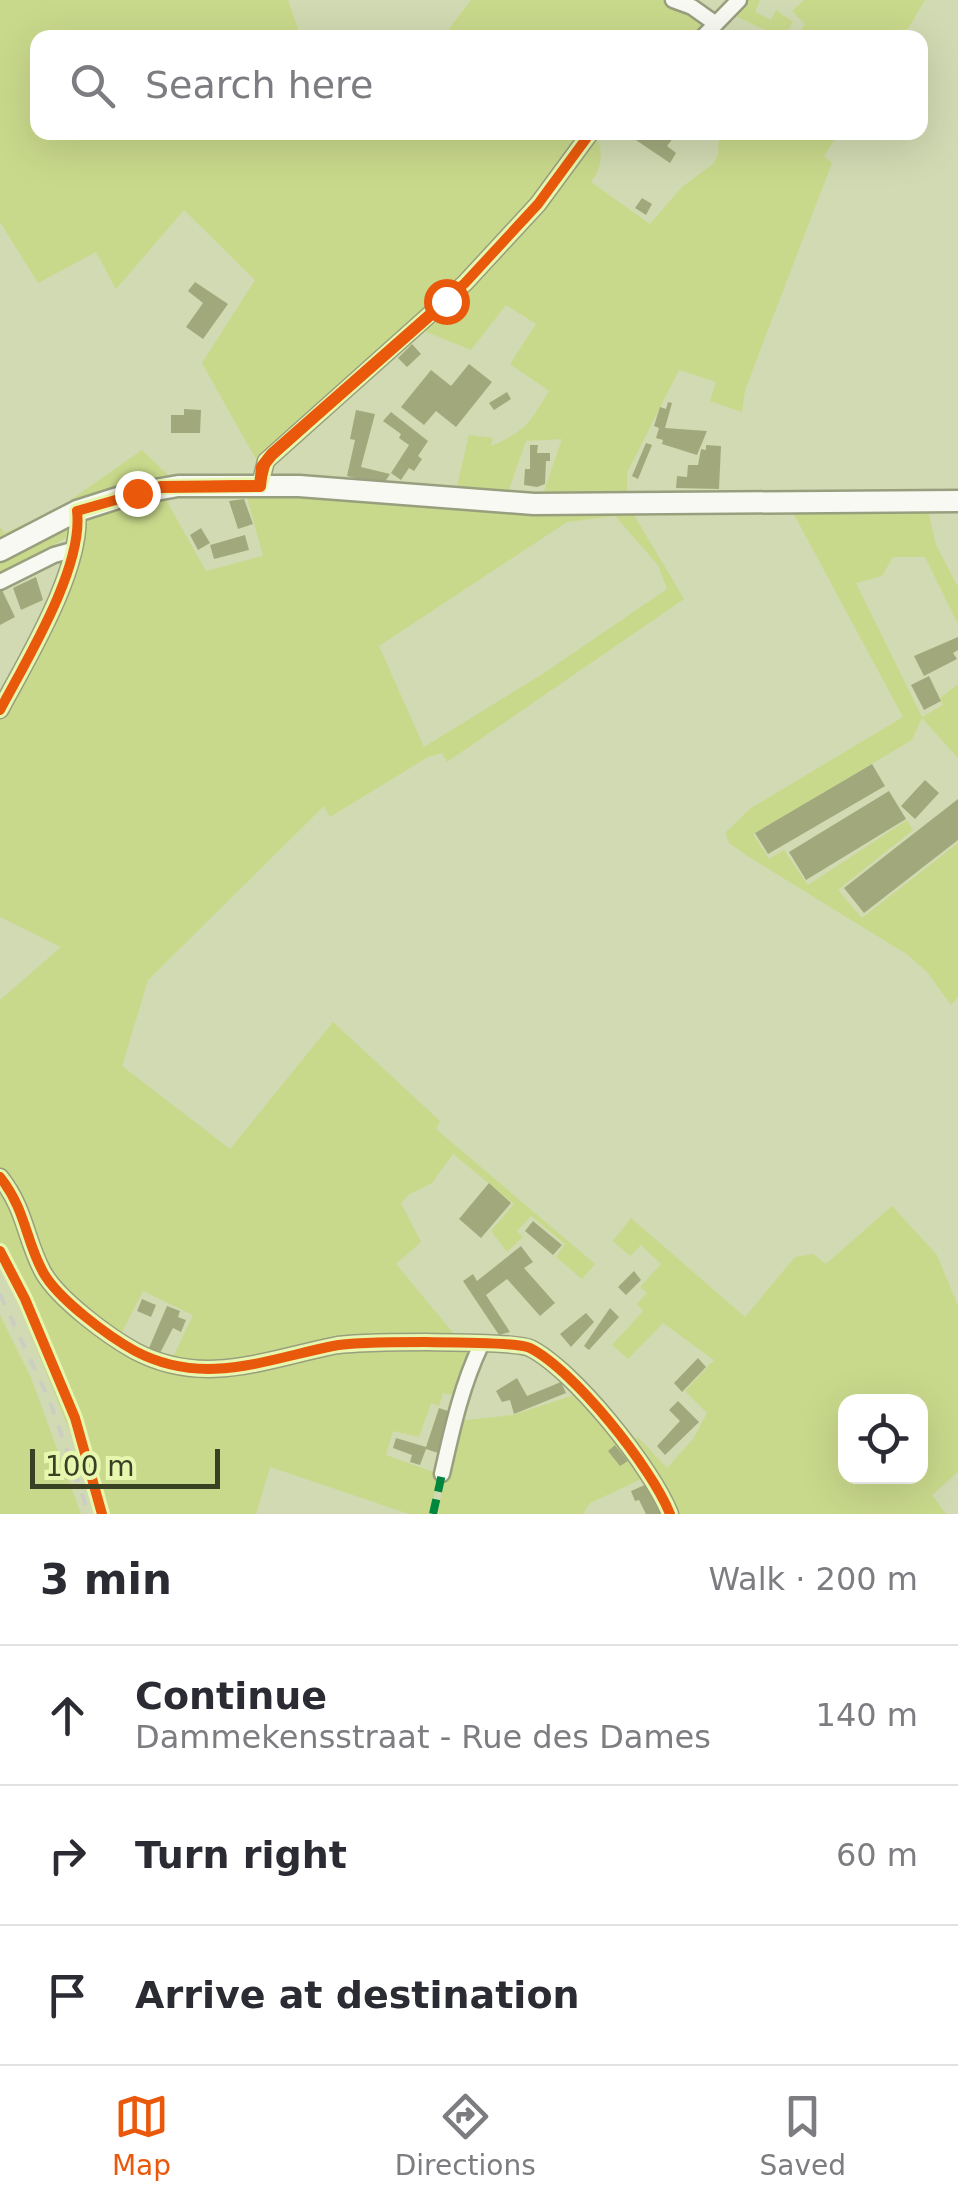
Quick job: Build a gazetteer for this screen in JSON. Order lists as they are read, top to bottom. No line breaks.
{"scale_bar":"100 m","page":{"search":"Search here","scale":"100 m","heading":["3 min","Walk · 200 m"],"list":[["Continue","Dammekensstraat - Rue des Dames","140 m"],["Turn right","60 m"],"Arrive at destination"],"nav":["Map","Directions","Saved"]}}
